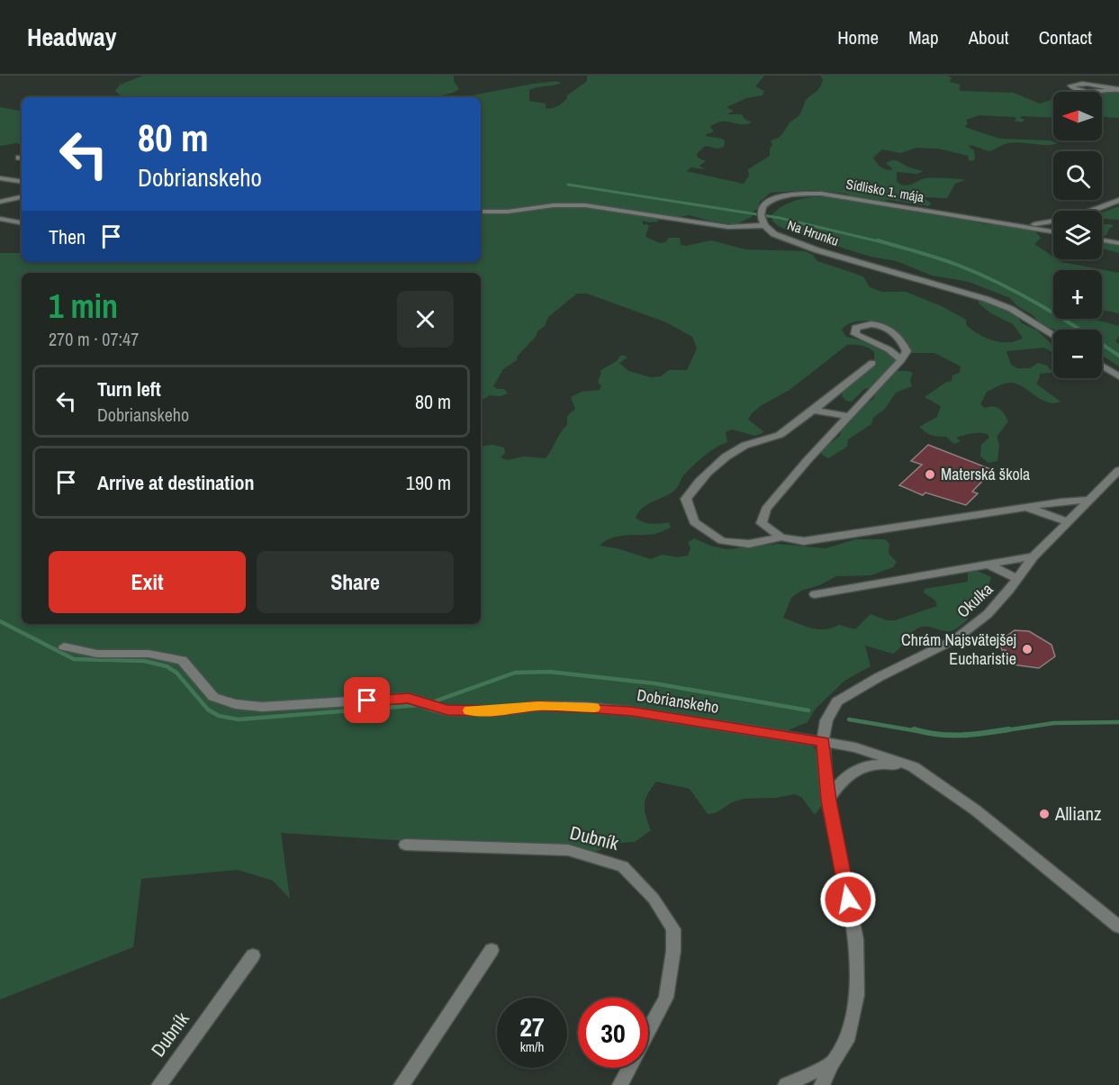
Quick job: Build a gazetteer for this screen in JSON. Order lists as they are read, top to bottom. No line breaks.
{"streets":{"street":["Sídlisko 1. mája","Na Hrunku","Okulka","Dobrianskeho","Dubník"]},"crossings":[["Sídlisko 1. mája","Na Hrunku"],["Okulka","Dobrianskeho"]],"places":["Materská škola","Chrám Najsvätejšej Eucharistie","Allianz"],"north":"left","page":{"header":"Headway","nav":["Home","Map","About","Contact"],"map_buttons":["+","−"],"turn":["80 m","Dobrianskeho"],"then":"Then","heading":["1 min","270 m · 07:47"],"list":[{"name":"Turn left","note":"Dobrianskeho","value":"80 m"},{"name":"Arrive at destination","value":"190 m"}],"buttons":["Exit","Share"],"speed":"27 km/h","limit":"30"}}
